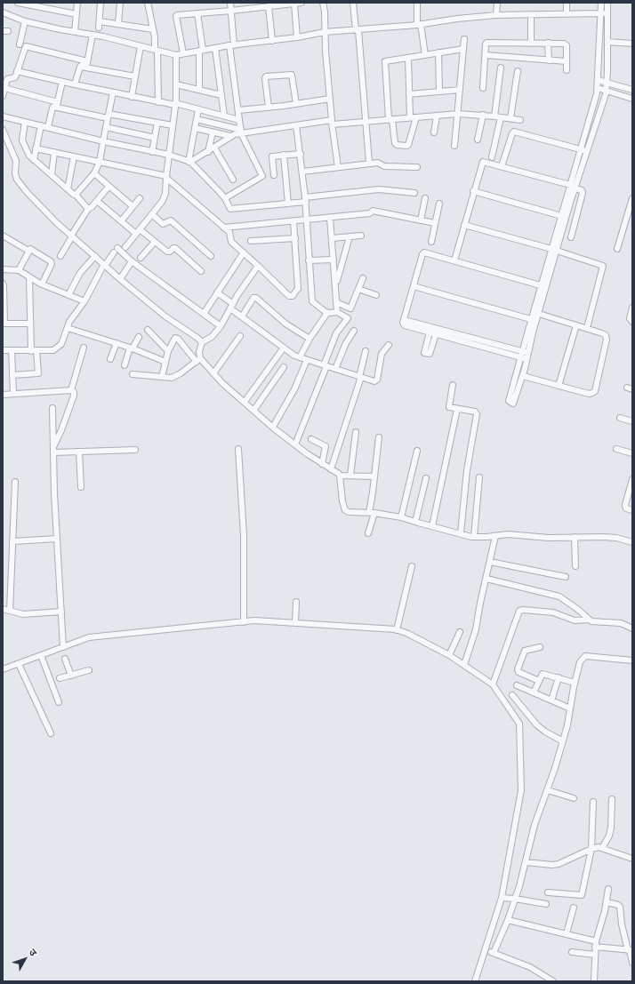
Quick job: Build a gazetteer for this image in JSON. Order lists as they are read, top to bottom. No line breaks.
{"north":"top right"}
